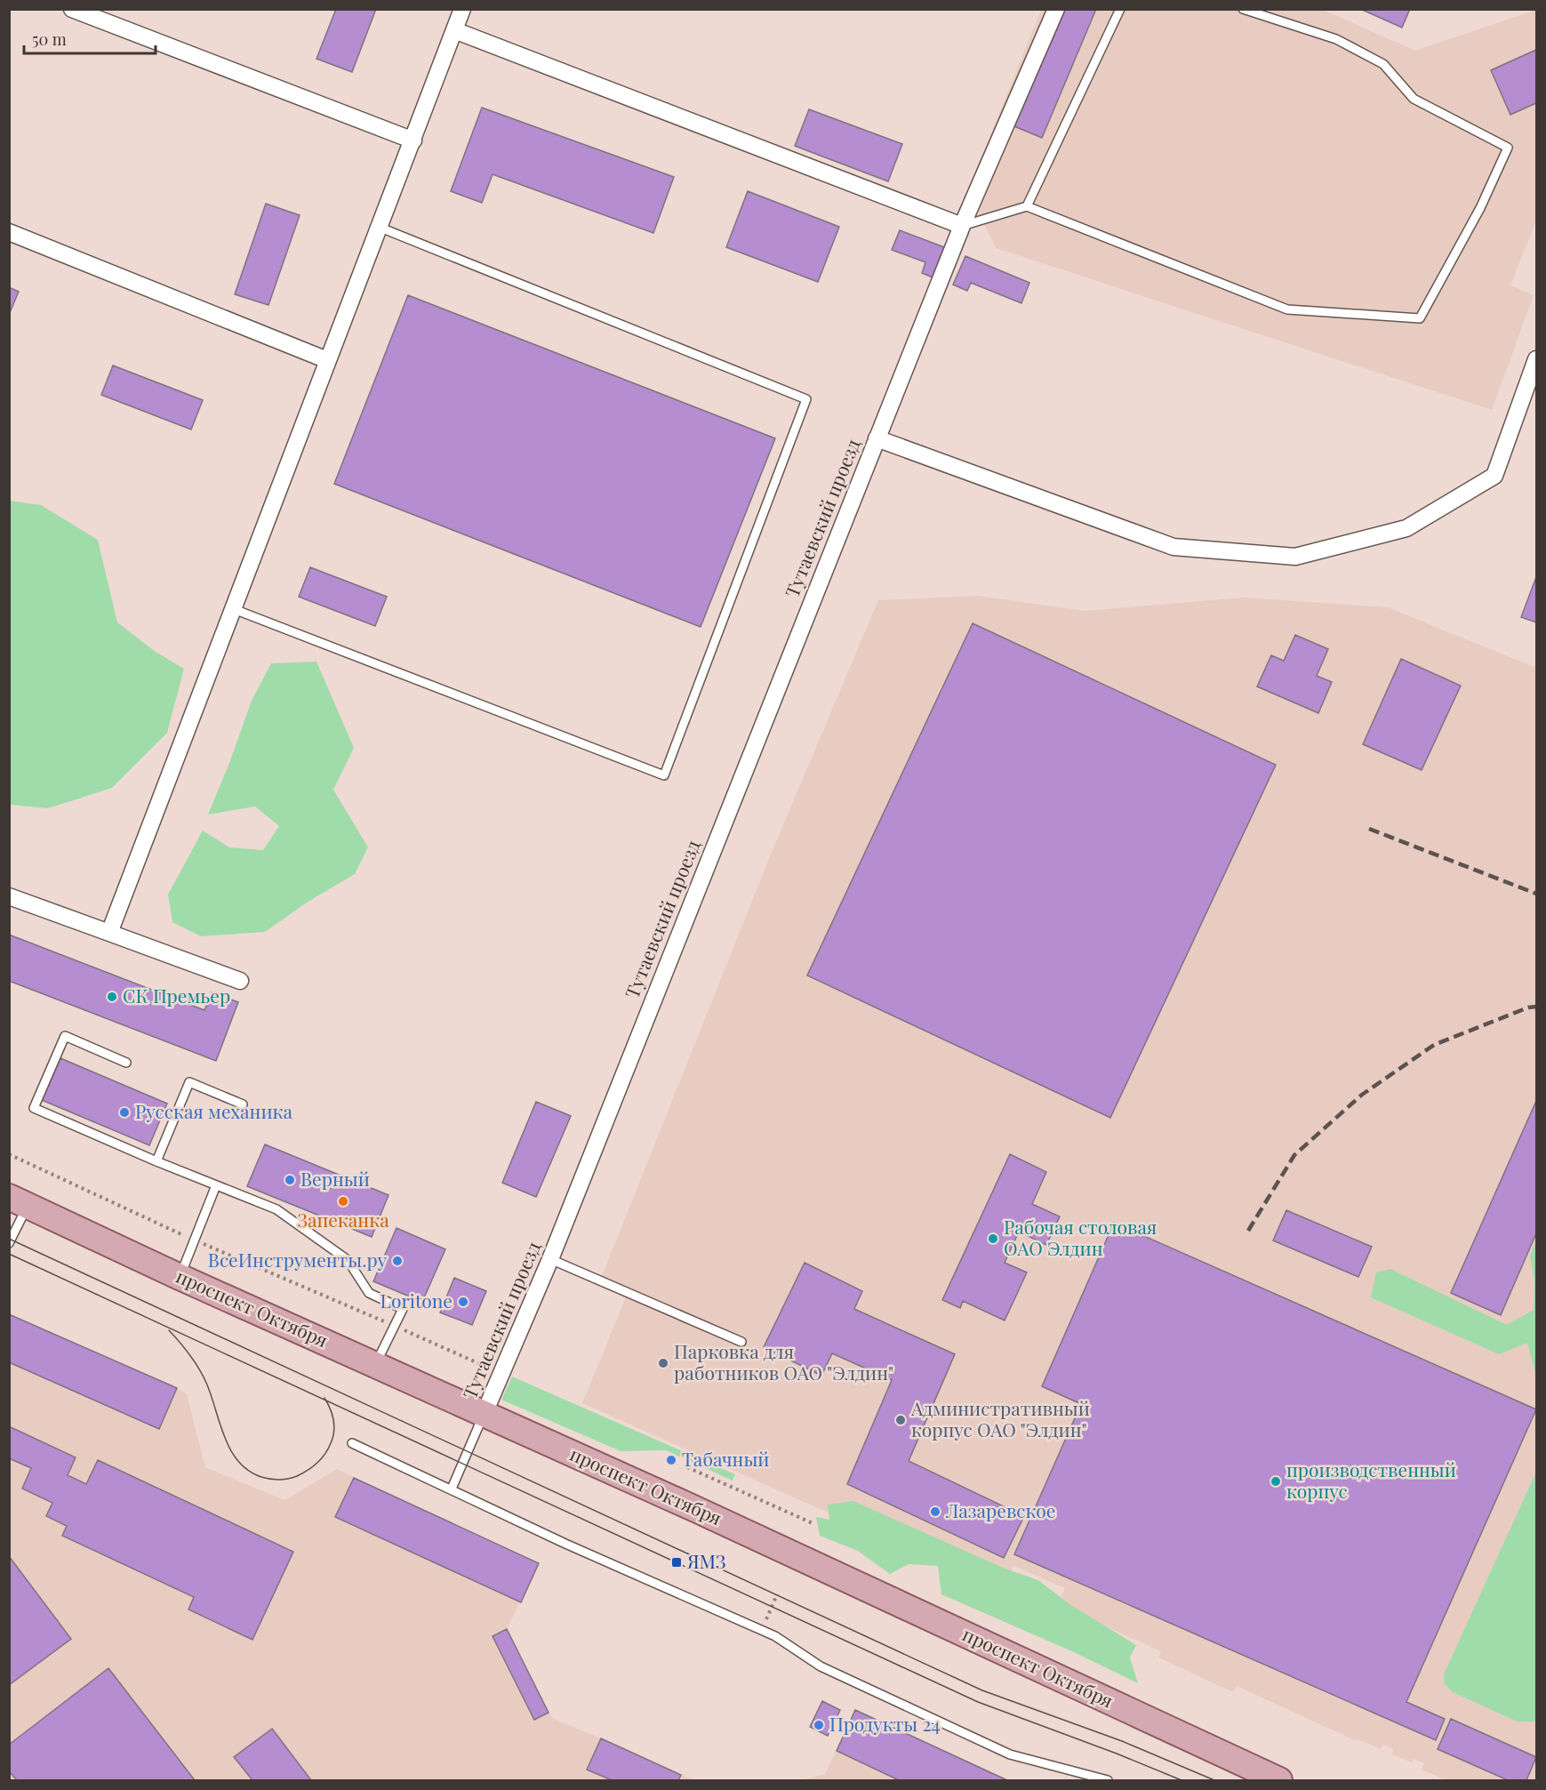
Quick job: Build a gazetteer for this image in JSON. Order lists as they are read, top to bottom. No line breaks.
{"streets":{"main road":["проспект Октября"],"street":["Тутаевский проезд"]},"crossings":[["Тутаевский проезд","проспект Октября"]],"places":{"other":["СК Премьер","Русская механика","Верный","Запеканка","Рабочая столовая ОАО Элдин","ВсеИнструменты.ру","Loritone","Парковка для работников ОАО \"Элдин\"","Административный корпус ОАО \"Элдин\"","Табачный","производственный корпус","Лазаревское","Продукты 24"],"transit":["ЯМЗ"]},"scale_bar":"50 m"}
